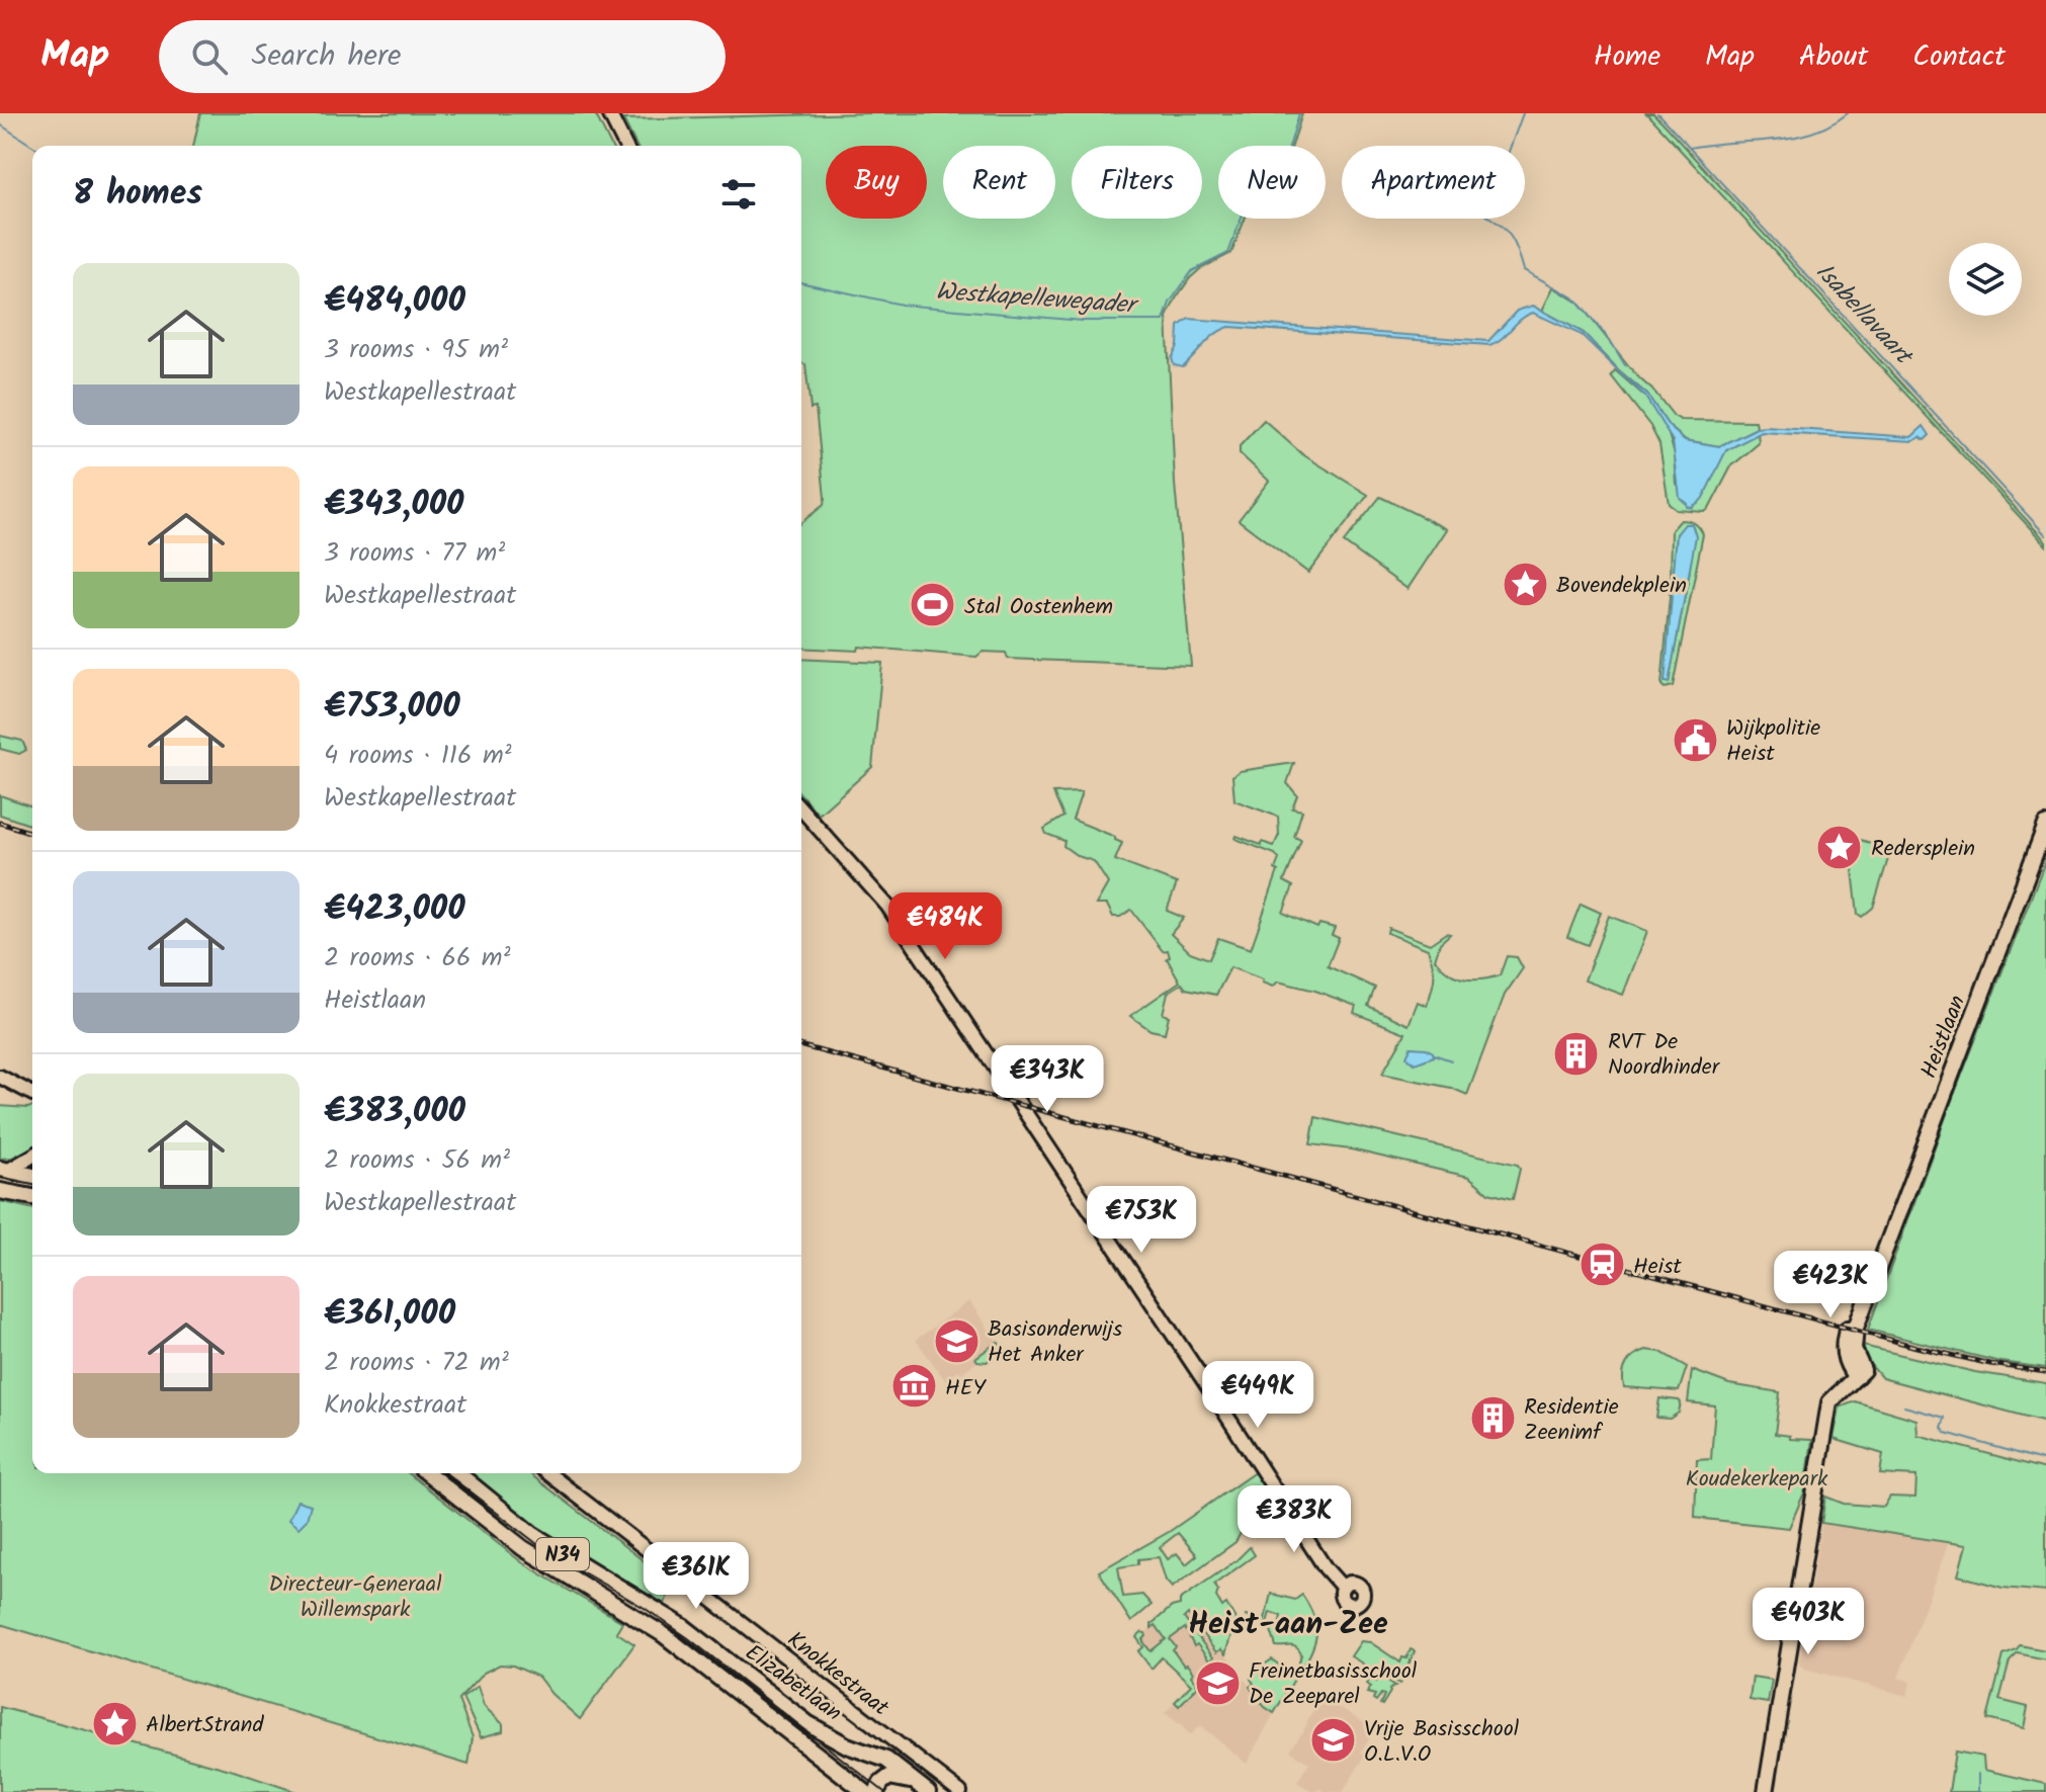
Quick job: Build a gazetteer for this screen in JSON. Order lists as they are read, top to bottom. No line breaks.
{"streets":{"main road":["Heistlaan","N34","Elizabetlaan"],"street":["Knokkestraat"]},"districts":["Heist-aan-Zee"],"water":["Westkapellewegader","Isabellavaart"],"parks":["Koudekerkepark","Directeur-Generaal Willemspark"],"places":{"place":["Bovendekplein","Redersplein","AlbertStrand"],"sports":["Stal Oostenhem"],"public building":["Wijkpolitie Heist"],"building":["RVT De Noordhinder","Residentie Zeenimf"],"station":["Heist"],"school or university":["Basisonderwijs Het Anker","Freinetbasisschool De Zeeparel","Vrije Basisschool O.L.V.O"],"museum":["HEY"]},"page":{"header":"Map","search":"Search here","nav":["Home","Map","About","Contact"],"chip":["Buy","Rent","Filters","New","Apartment"],"heading":"8 homes","list":[{"name":"€484,000","note":"3 rooms · 95 m² · Westkapellestraat"},{"name":"€343,000","note":"3 rooms · 77 m² · Westkapellestraat"},{"name":"€753,000","note":"4 rooms · 116 m² · Westkapellestraat"},{"name":"€423,000","note":"2 rooms · 66 m² · Heistlaan"},{"name":"€383,000","note":"2 rooms · 56 m² · Westkapellestraat"},{"name":"€361,000","note":"2 rooms · 72 m² · Knokkestraat"}],"price":["€484K","€343K","€753K","€423K","€449K","€383K","€361K","€403K"]}}
